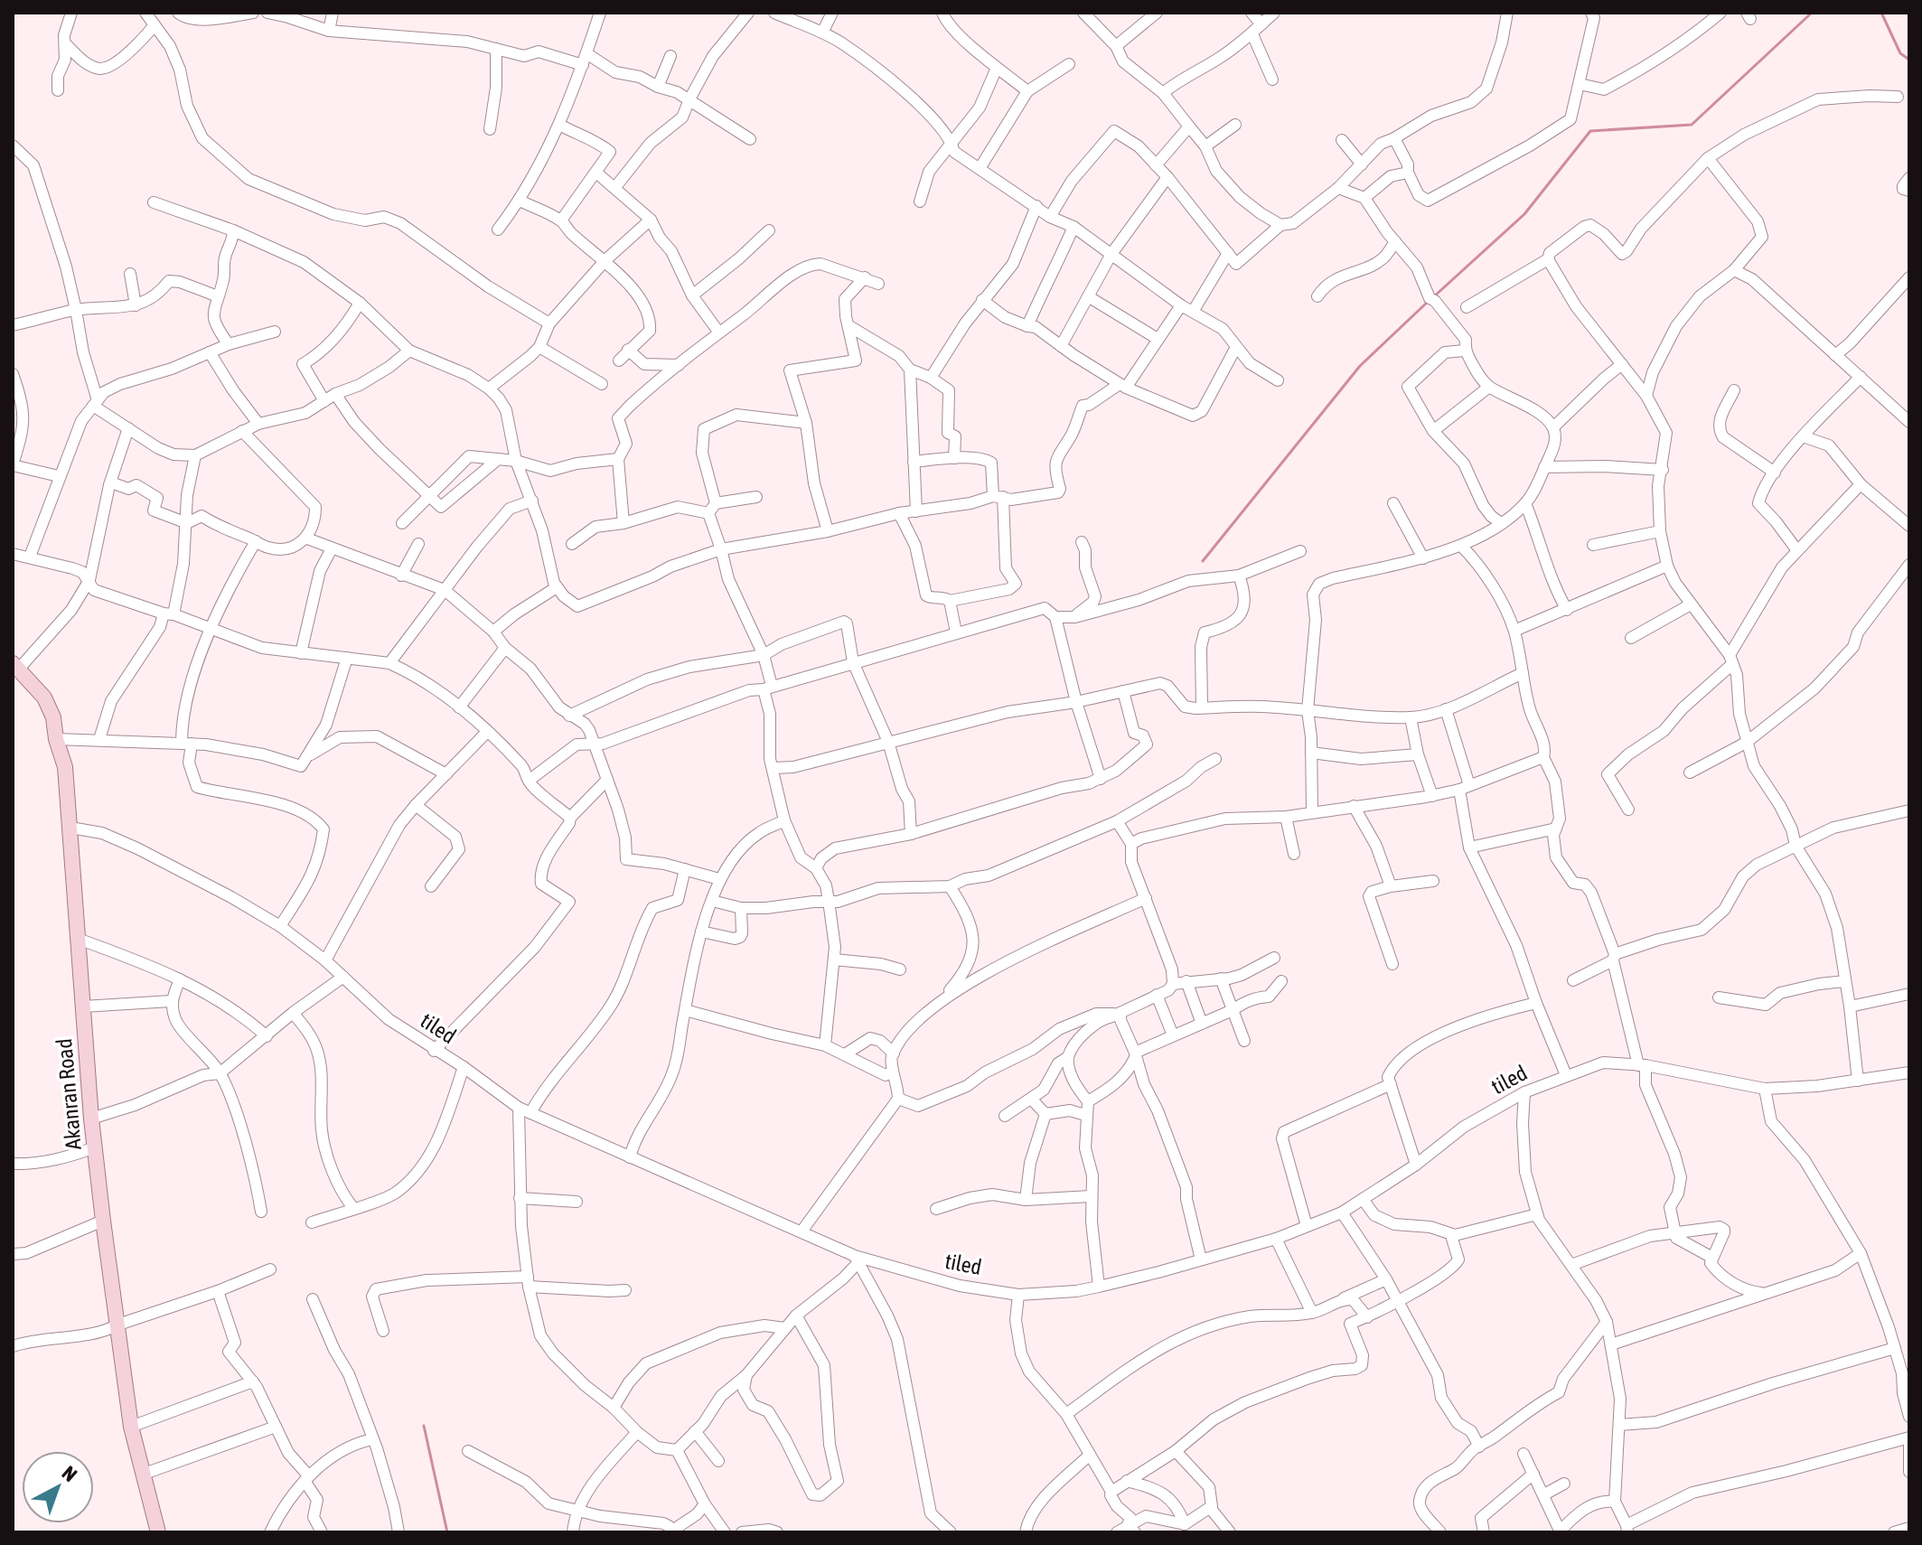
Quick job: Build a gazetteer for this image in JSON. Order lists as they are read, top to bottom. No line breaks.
{"streets":{"main road":["Akanran Road"],"street":["tiled"]},"crossings":[["tiled","Akanran Road"]],"north":"top right"}
